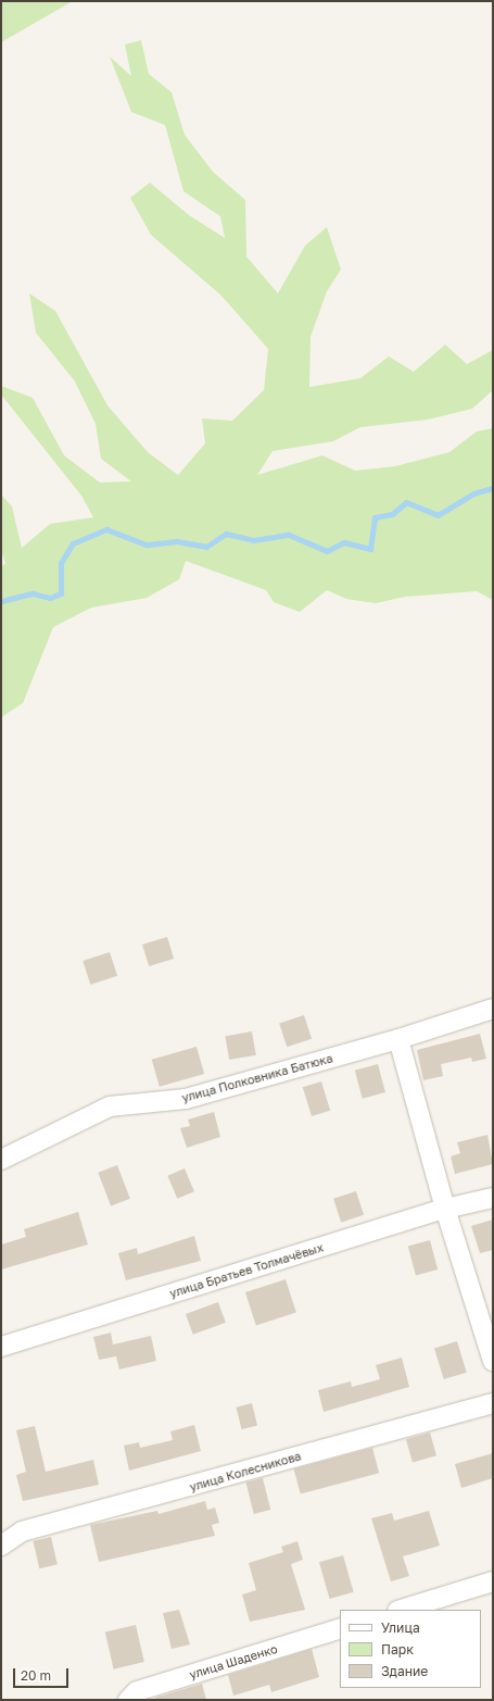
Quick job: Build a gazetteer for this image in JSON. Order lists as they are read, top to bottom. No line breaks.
{"streets":{"street":["улица Полковника Батюка","улица Братьев Толмачёвых","улица Колесникова","улица Шаденко"]},"legend":["Улица","Парк","Здание"],"scale_bar":"20 m"}
